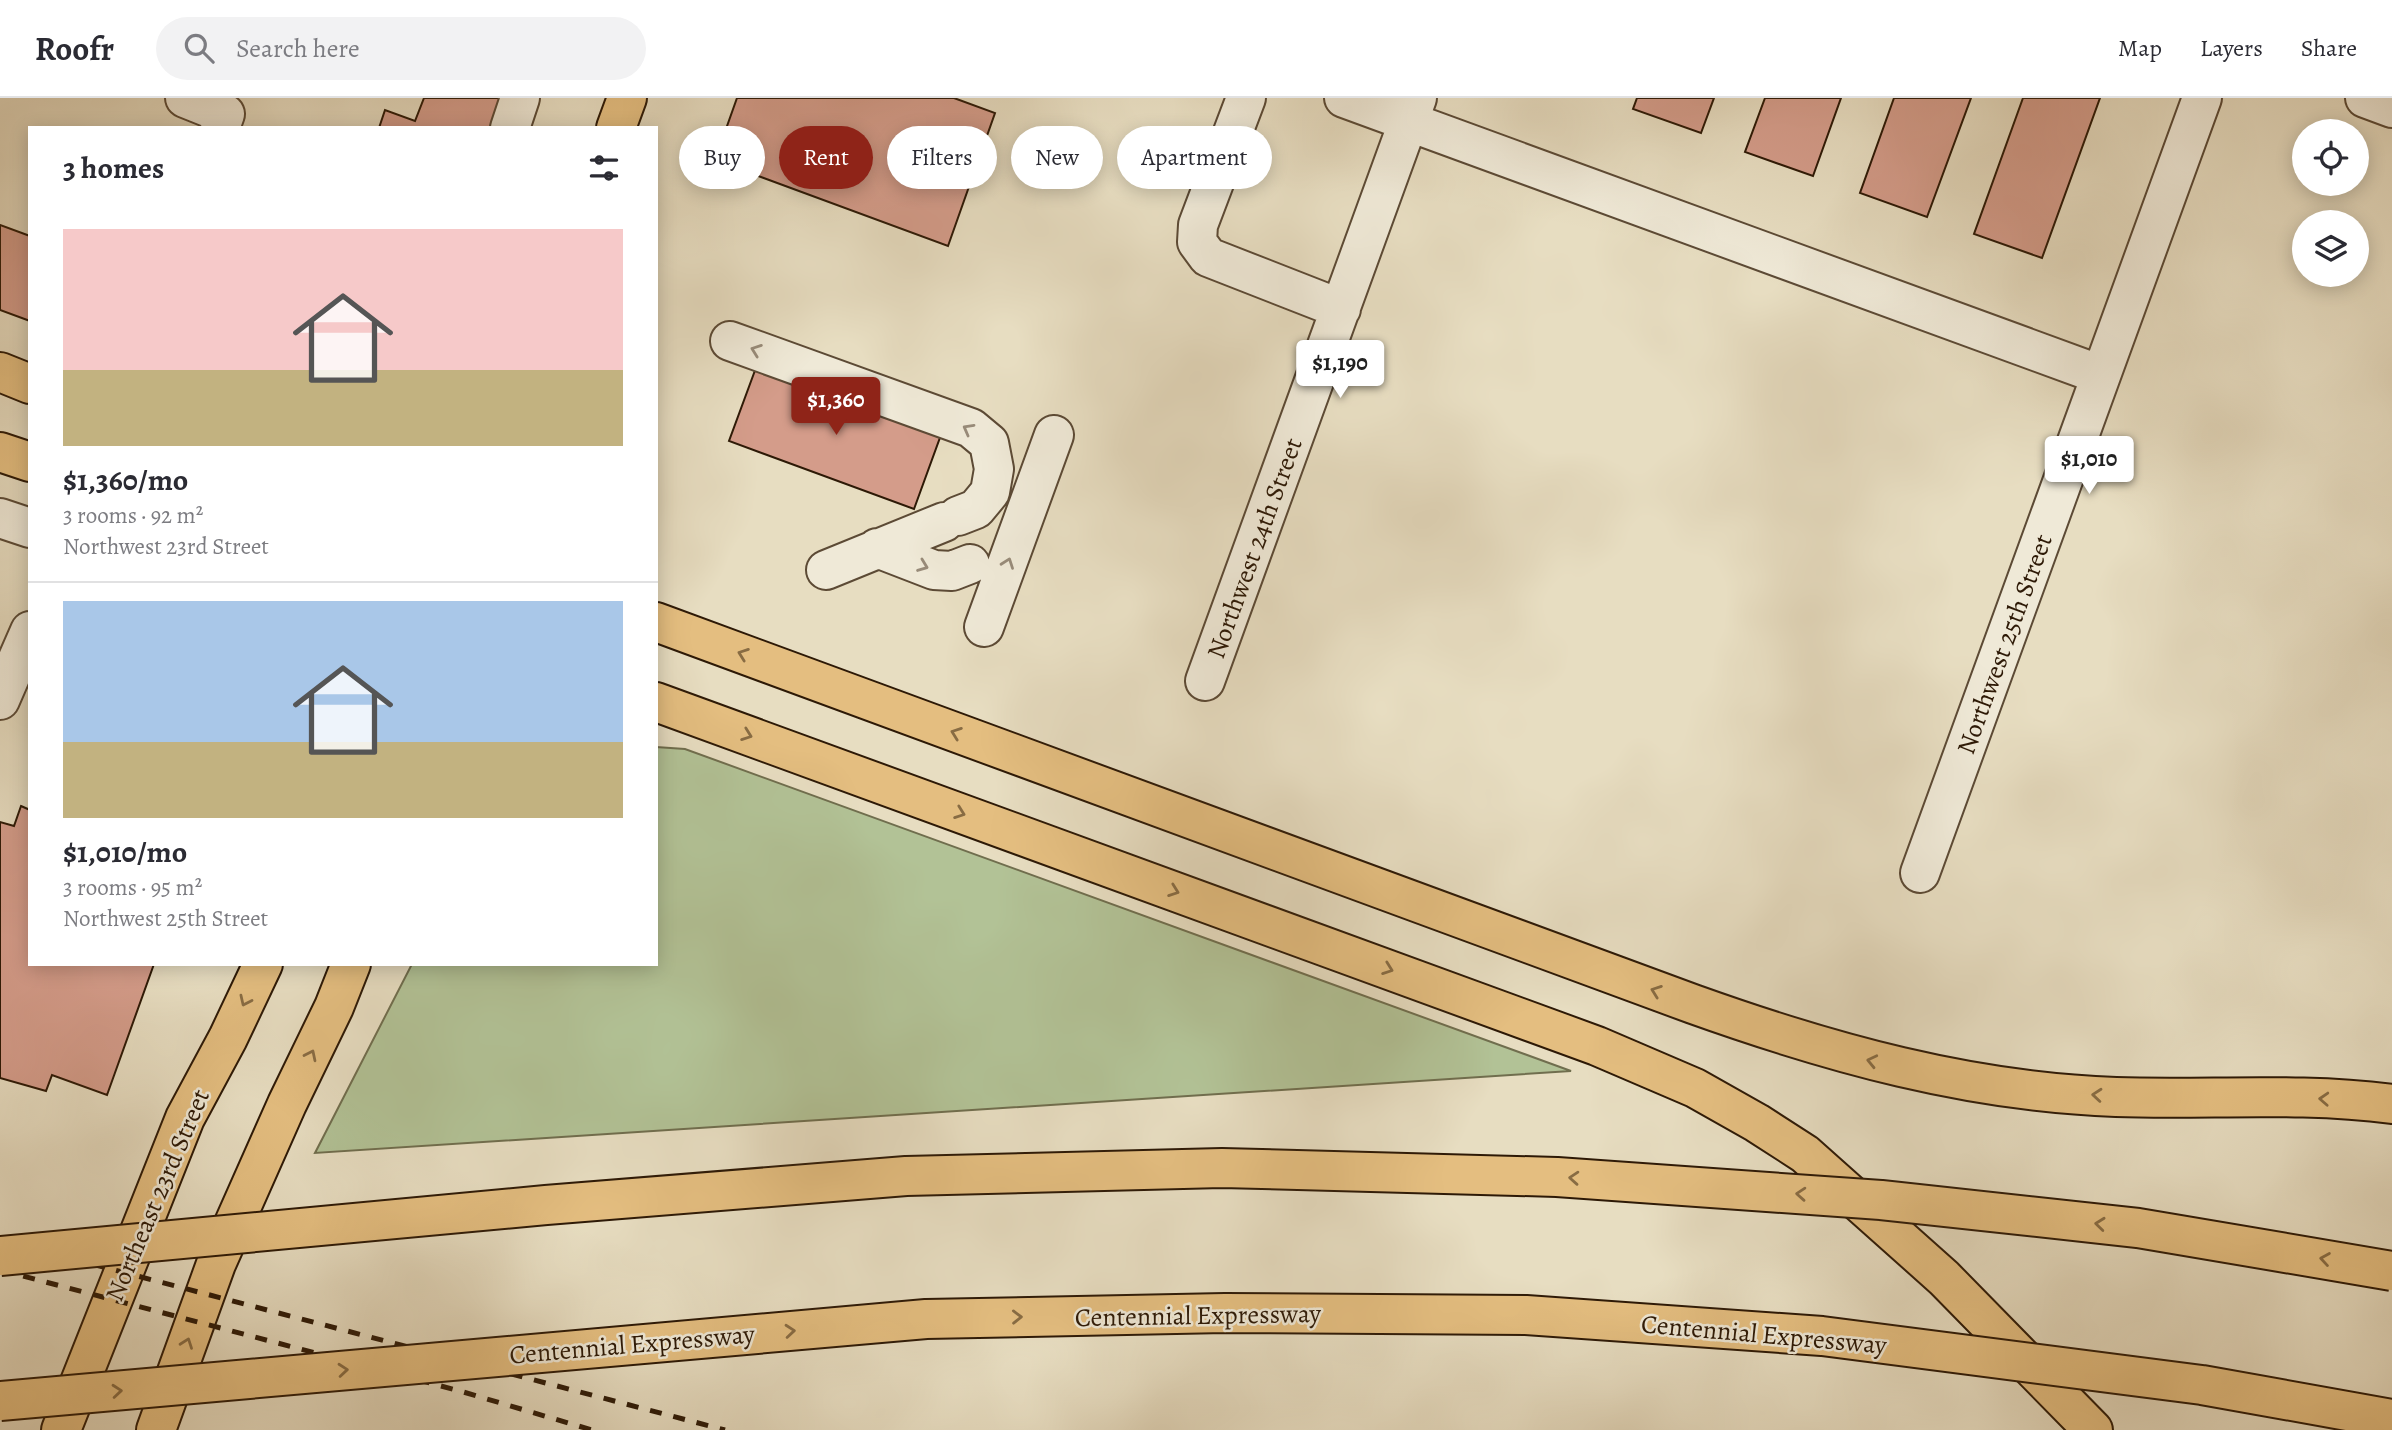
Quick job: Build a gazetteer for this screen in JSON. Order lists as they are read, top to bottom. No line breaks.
{"streets":{"main road":["Northeast 23rd Street","Centennial Expressway"],"street":["Northwest 24th Street","Northwest 25th Street"]},"page":{"header":"Roofr","search":"Search here","nav":["Map","Layers","Share"],"chip":["Buy","Rent","Filters","New","Apartment"],"heading":"3 homes","list":[{"name":"$1,360/mo","note":"3 rooms · 92 m² · Northwest 23rd Street"},{"name":"$1,010/mo","note":"3 rooms · 95 m² · Northwest 25th Street"}],"price":["$1,190","$1,360","$1,010"]}}
